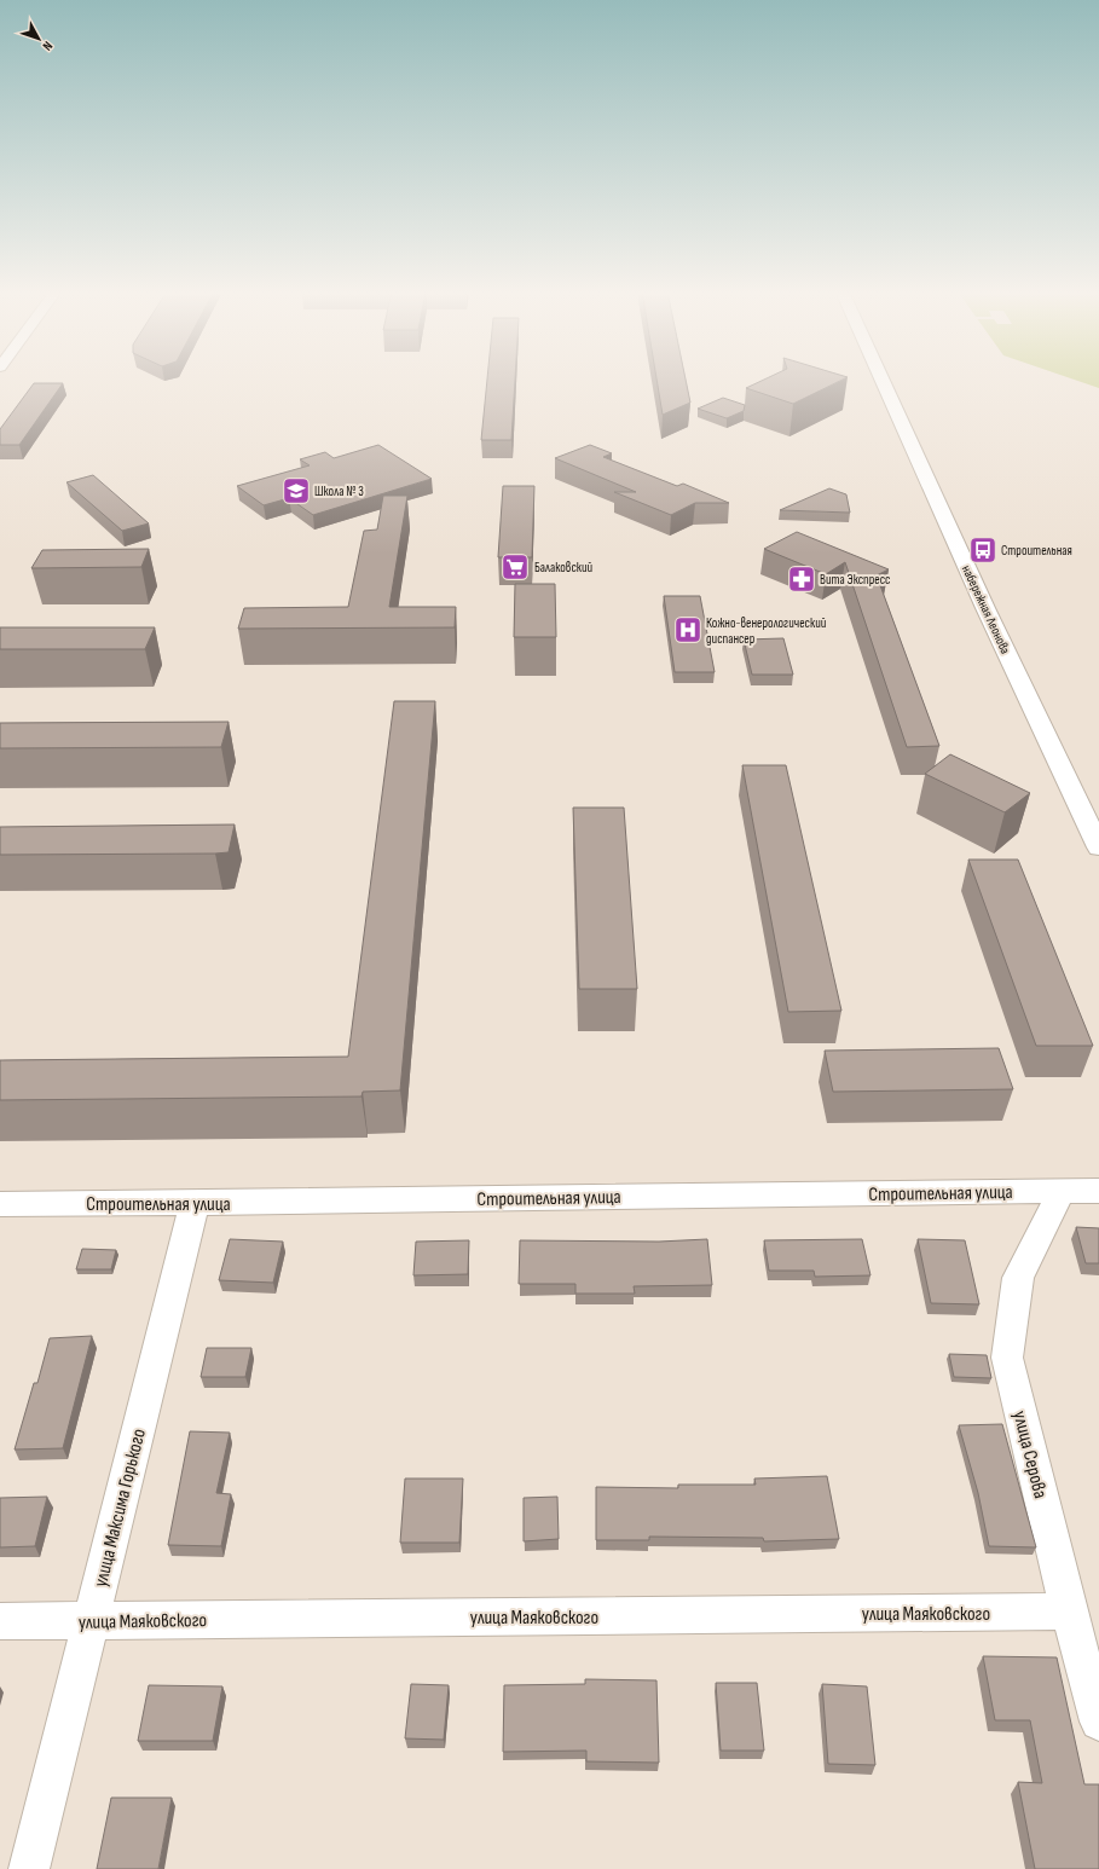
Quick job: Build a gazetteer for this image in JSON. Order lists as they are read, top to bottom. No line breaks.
{"streets":{"main road":["набережная Леонова"],"street":["Строительная улица","улица Серова","улица Максима Горького","улица Маяковского"]},"crossings":[["Строительная улица","улица Серова"],["Строительная улица","улица Максима Горького"],["улица Серова","улица Маяковского"],["улица Максима Горького","улица Маяковского"]],"places":{"school or university":["Школа № 3"],"bus stop":["Строительная"],"supermarket":["Балаковский"],"pharmacy":["Вита Экспресс"],"hospital":["Кожно-венерологический диспансер"]},"north":"bottom right"}
